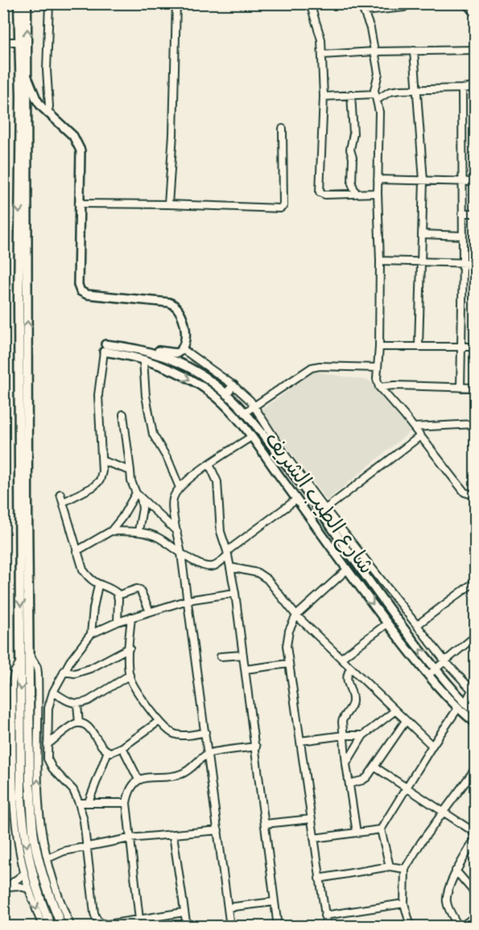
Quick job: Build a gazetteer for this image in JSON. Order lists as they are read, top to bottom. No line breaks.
{"streets":{"main road":["شارع الطيب الشريف"]}}
